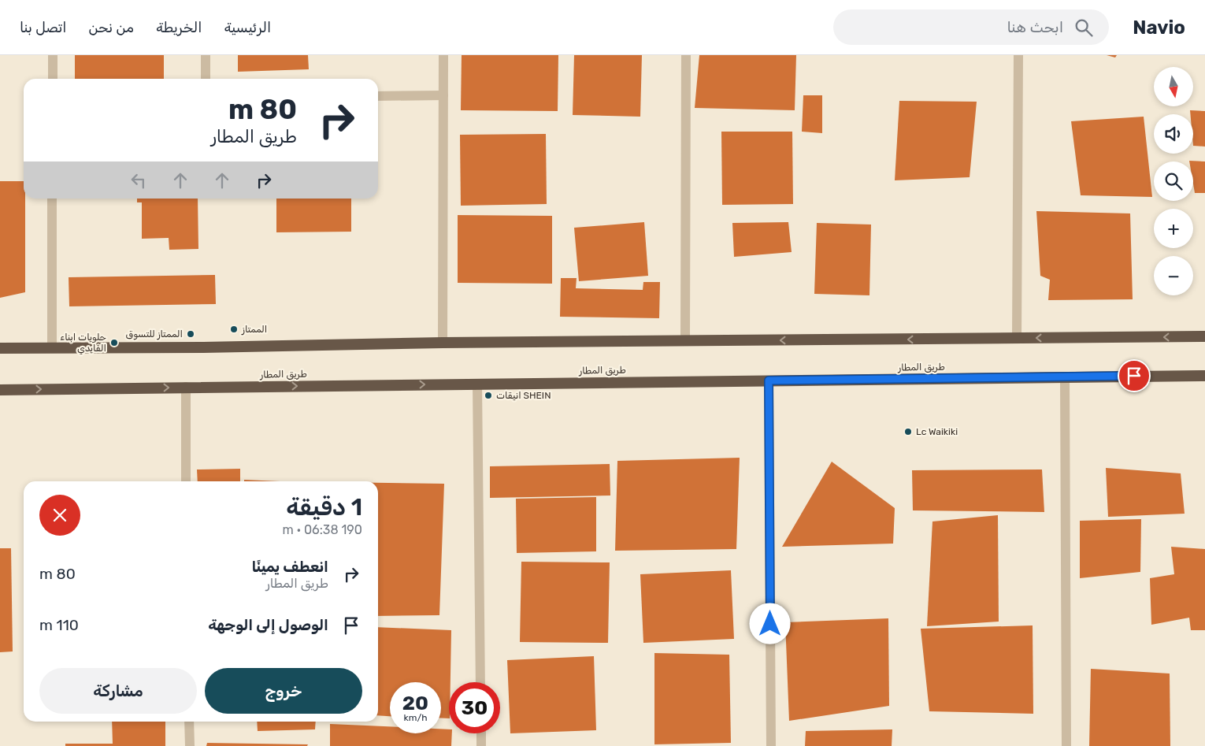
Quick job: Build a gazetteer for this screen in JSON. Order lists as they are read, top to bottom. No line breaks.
{"streets":{"highway":["طريق المطار"]},"places":["الممتاز","الممتاز للتسوق","حلويات ابناء الفايدي","انيقات SHEIN","Lc Waikiki"],"north":"bottom","page":{"header":"Navio","search":"ابحث هنا","nav":["الرئيسية","الخريطة","من نحن","اتصل بنا"],"map_buttons":["+","−"],"turn":["80 m","طريق المطار"],"heading":["1 دقيقة","190 m · 06:38"],"list":[{"name":"انعطف يمينًا","note":"طريق المطار","value":"80 m"},{"name":"الوصول إلى الوجهة","value":"110 m"}],"buttons":["خروج","مشاركة"],"speed":"20 km/h","limit":"30"}}
